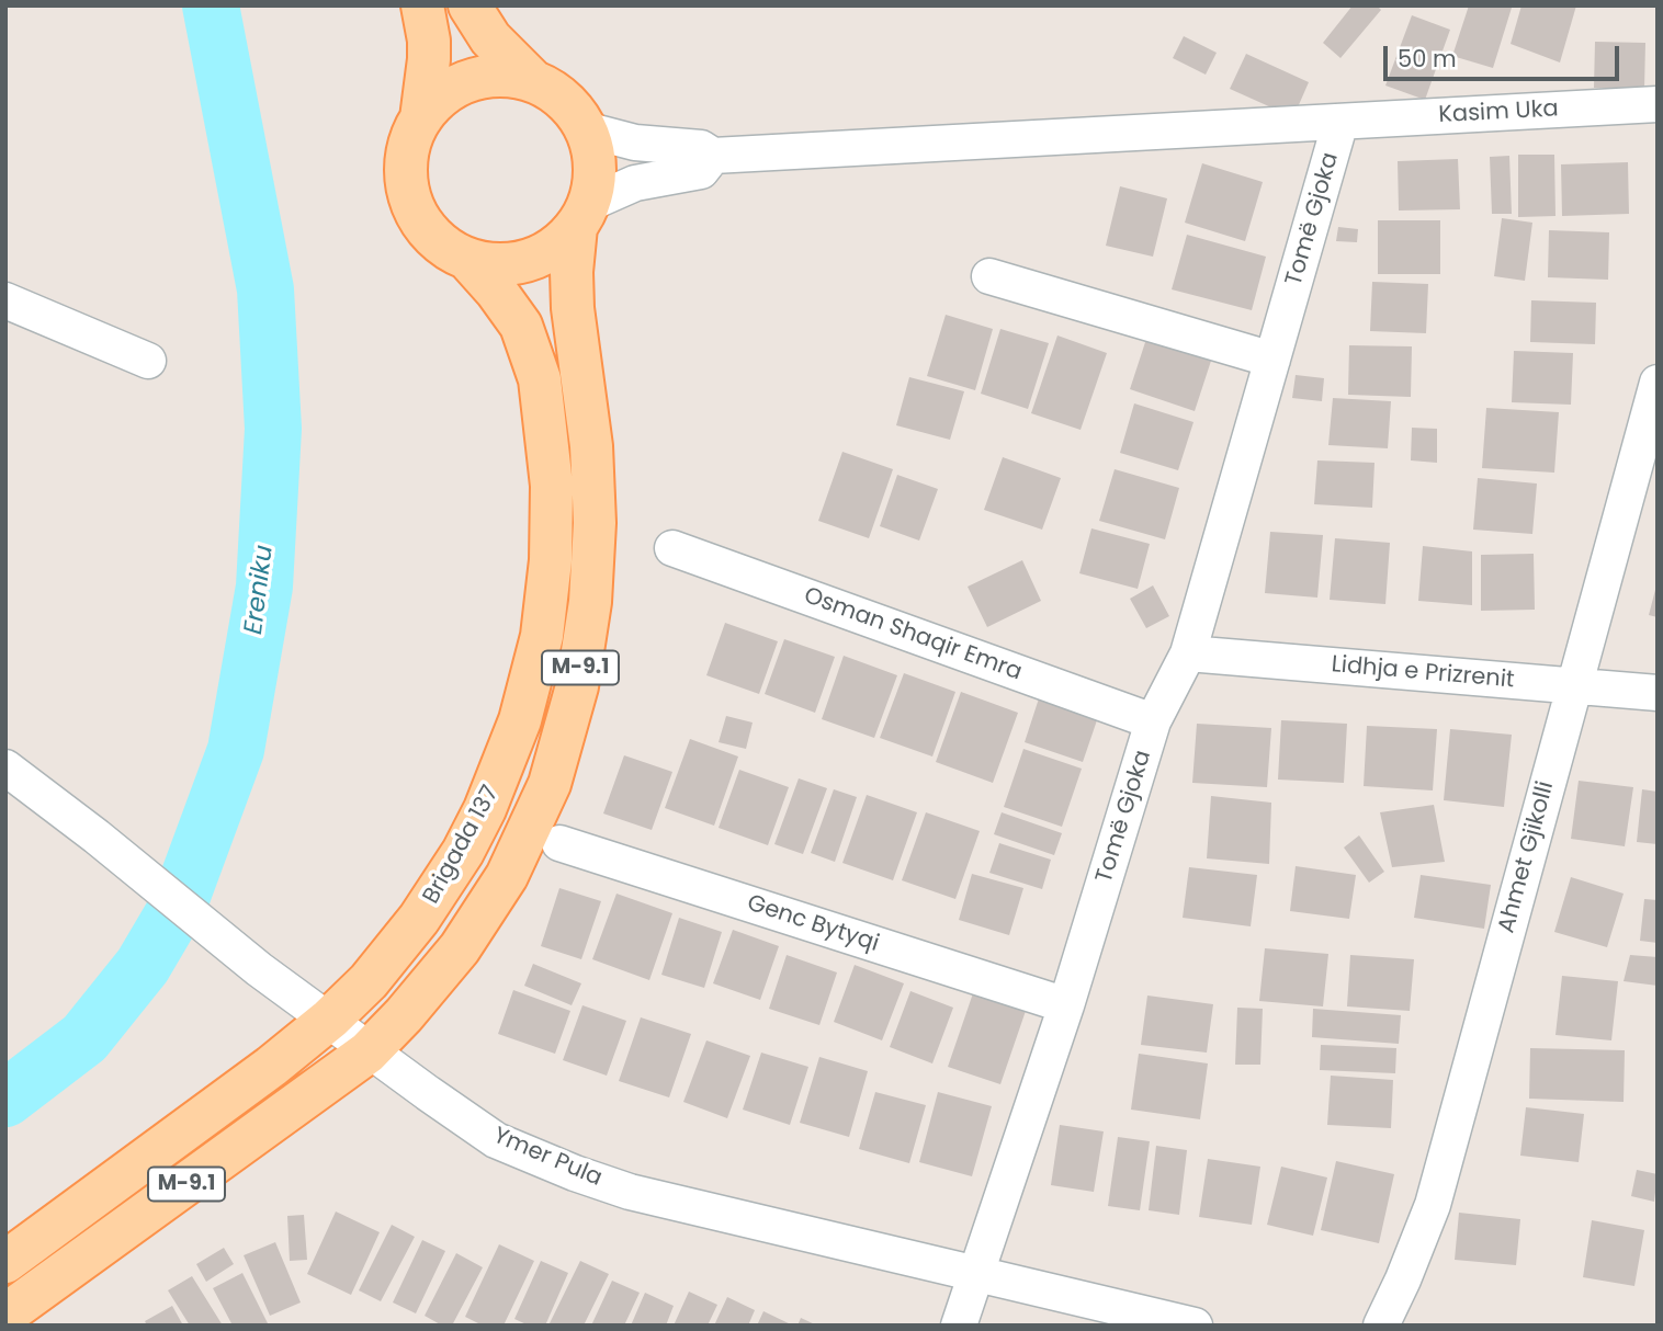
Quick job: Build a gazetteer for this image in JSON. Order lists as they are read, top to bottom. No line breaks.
{"streets":{"main road":["M-9.1","Brigada 137"],"street":["Kasim Uka","Tomë Gjoka","Osman Shaqir Emra","Lidhja e Prizrenit","Ahmet Gjikolli","Genc Bytyqi","Ymer Pula"]},"crossings":[["Kasim Uka","Tomë Gjoka"],["Tomë Gjoka","Osman Shaqir Emra"],["Tomë Gjoka","Lidhja e Prizrenit"],["Tomë Gjoka","Genc Bytyqi"],["Tomë Gjoka","Ymer Pula"],["Lidhja e Prizrenit","Ahmet Gjikolli"],["Brigada 137","Ymer Pula"]],"water":["Ereniku"],"scale_bar":"50 m"}
